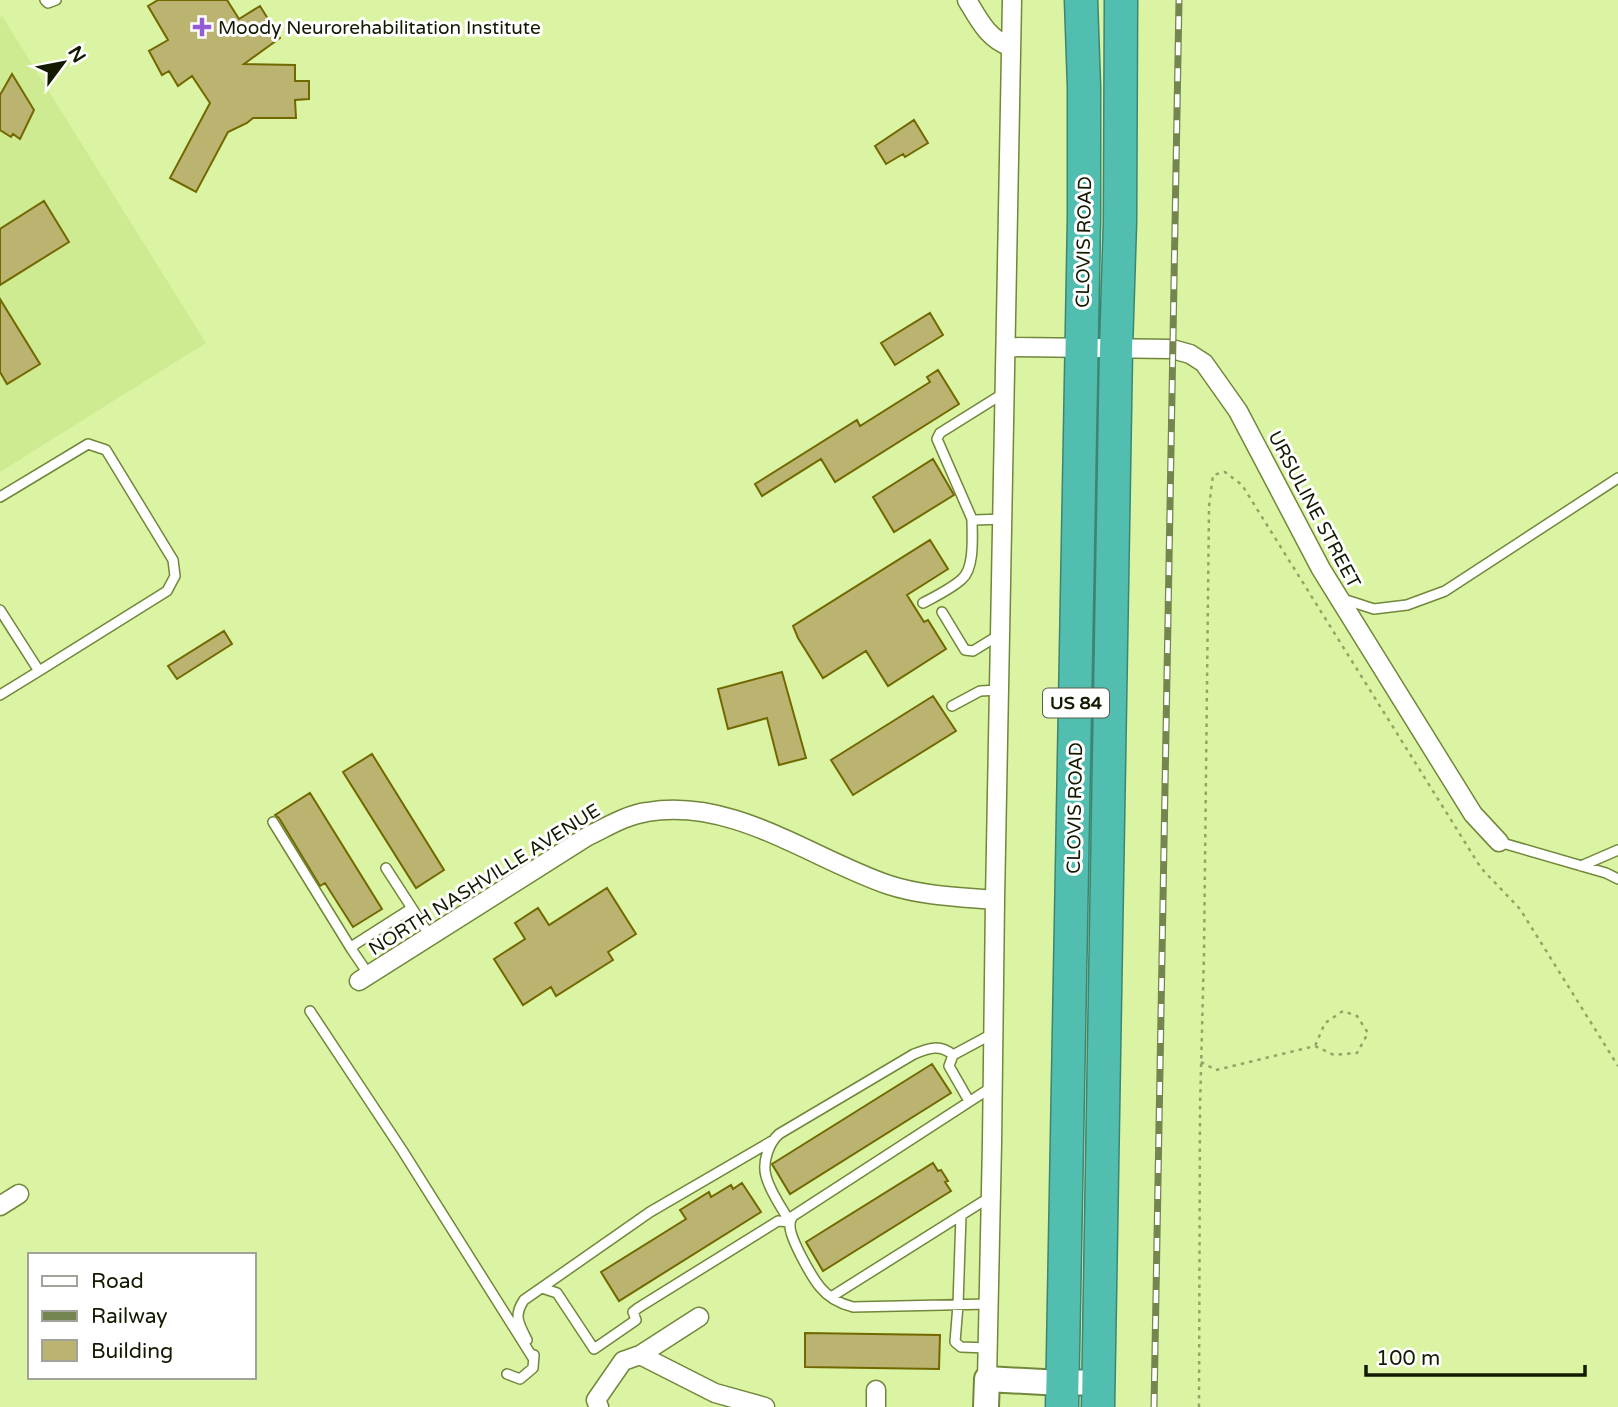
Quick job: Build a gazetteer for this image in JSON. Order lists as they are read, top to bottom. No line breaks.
{"streets":{"highway":["CLOVIS ROAD","US 84"],"street":["URSULINE STREET","NORTH NASHVILLE AVENUE"]},"crossings":[["CLOVIS ROAD","URSULINE STREET"]],"places":{"health":["Moody Neurorehabilitation Institute"]},"legend":["Road","Railway","Building"],"scale_bar":"100 m","north":"top right"}
